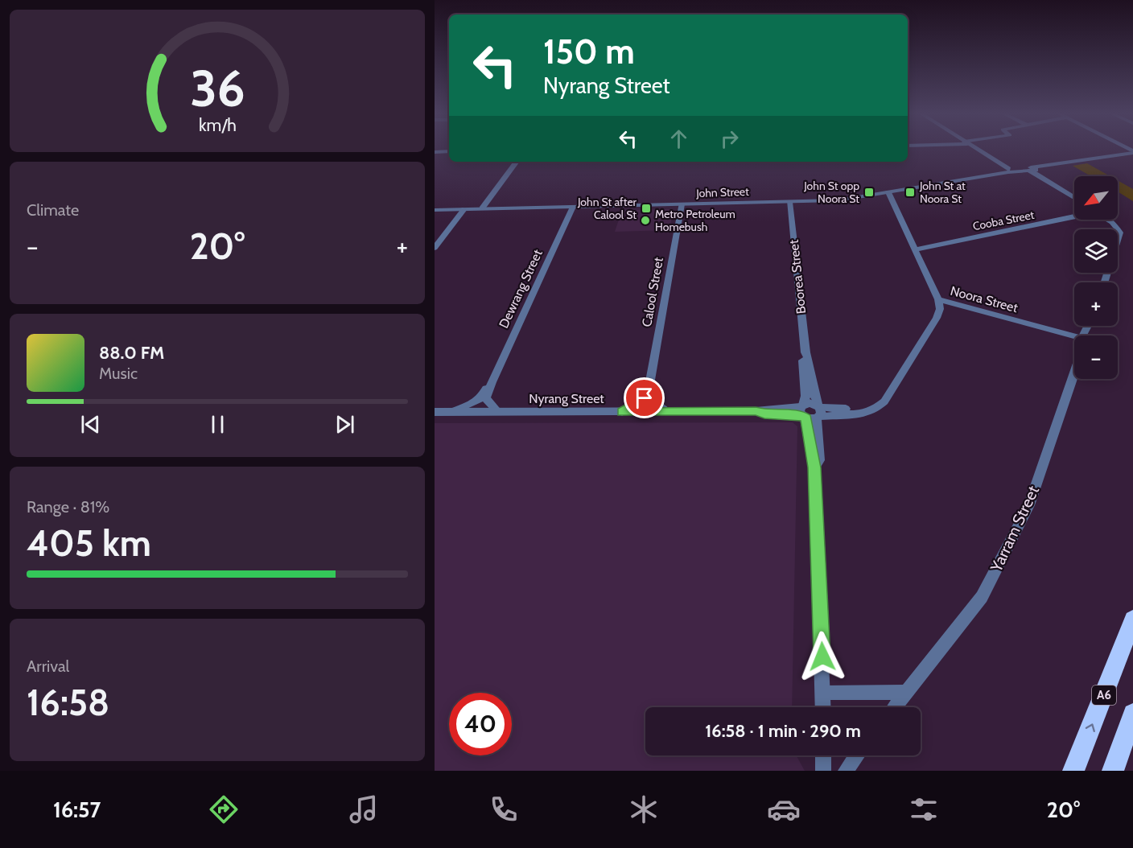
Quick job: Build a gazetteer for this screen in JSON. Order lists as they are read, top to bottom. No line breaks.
{"streets":{"highway":["A6"],"street":["John Street","Cooba Street","Boorea Street","Dewrang Street","Calool Street","Noora Street","Nyrang Street","Yarram Street"]},"crossings":[["John Street","Boorea Street"],["John Street","Dewrang Street"],["John Street","Calool Street"],["John Street","Noora Street"],["Cooba Street","Noora Street"],["Boorea Street","Nyrang Street"],["Dewrang Street","Nyrang Street"],["Calool Street","Nyrang Street"],["Noora Street","Nyrang Street"]],"places":{"transit":["John St opp Noora St","John St at Noora St","John St after Calool St"],"other":["Metro Petroleum Homebush"]},"north":"bottom left","page":{"turn":["150 m","Nyrang Street"],"tile":["Climate",["Range · 81%","405 km"],["Arrival","16:58"]],"map_buttons":["+","−"],"heat":["−","20°","+"],"song":["88.0 FM","Music"],"limit":"40","trip":"16:58 · 1 min · 290 m","tabs":["16:57","20°"],"gauge":["36","km/h"]}}
